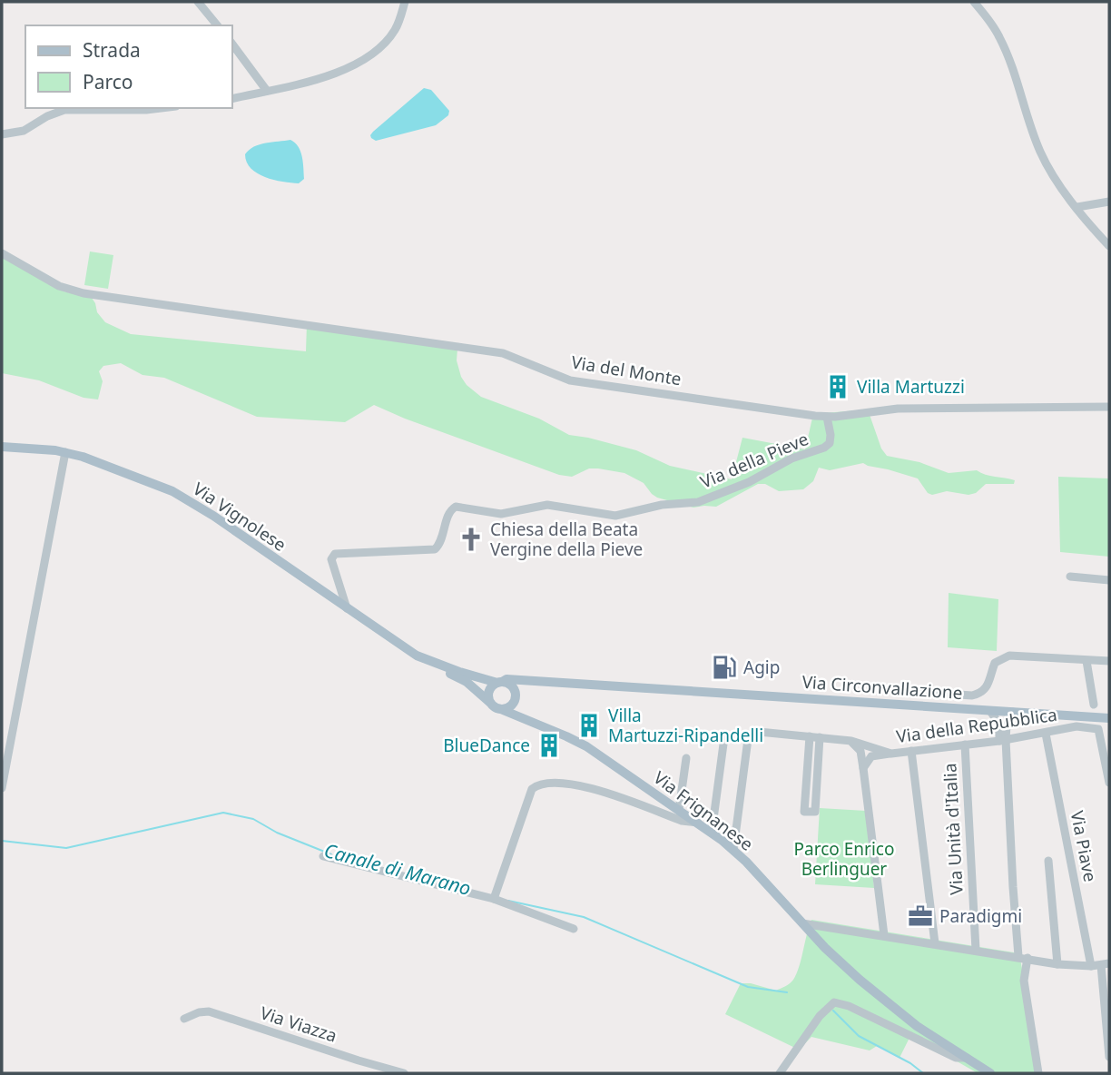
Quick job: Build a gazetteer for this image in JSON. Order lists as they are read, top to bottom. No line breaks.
{"streets":{"main road":["Via Vignolese","Via Circonvallazione","Via Frignanese"],"street":["Via del Monte","Via della Pieve","Via della Repubblica","Via Unità d'Italia","Via Piave","Via Viazza"]},"crossings":[["Via del Monte","Via della Pieve"],["Via della Pieve","Via Vignolese"],["Via Vignolese","Via Circonvallazione"],["Via Circonvallazione","Via Frignanese"],["Via della Repubblica","Via Frignanese"],["Via della Repubblica","Via Unità d'Italia"],["Via della Repubblica","Via Piave"]],"water":["Canale di Marano"],"parks":["Parco Enrico Berlinguer"],"places":{"building":["Villa Martuzzi","Villa Martuzzi-Ripandelli","BlueDance"],"church":["Chiesa della Beata Vergine della Pieve"],"fuel station":["Agip"],"office":["Paradigmi"]},"legend":["Strada","Parco"]}
